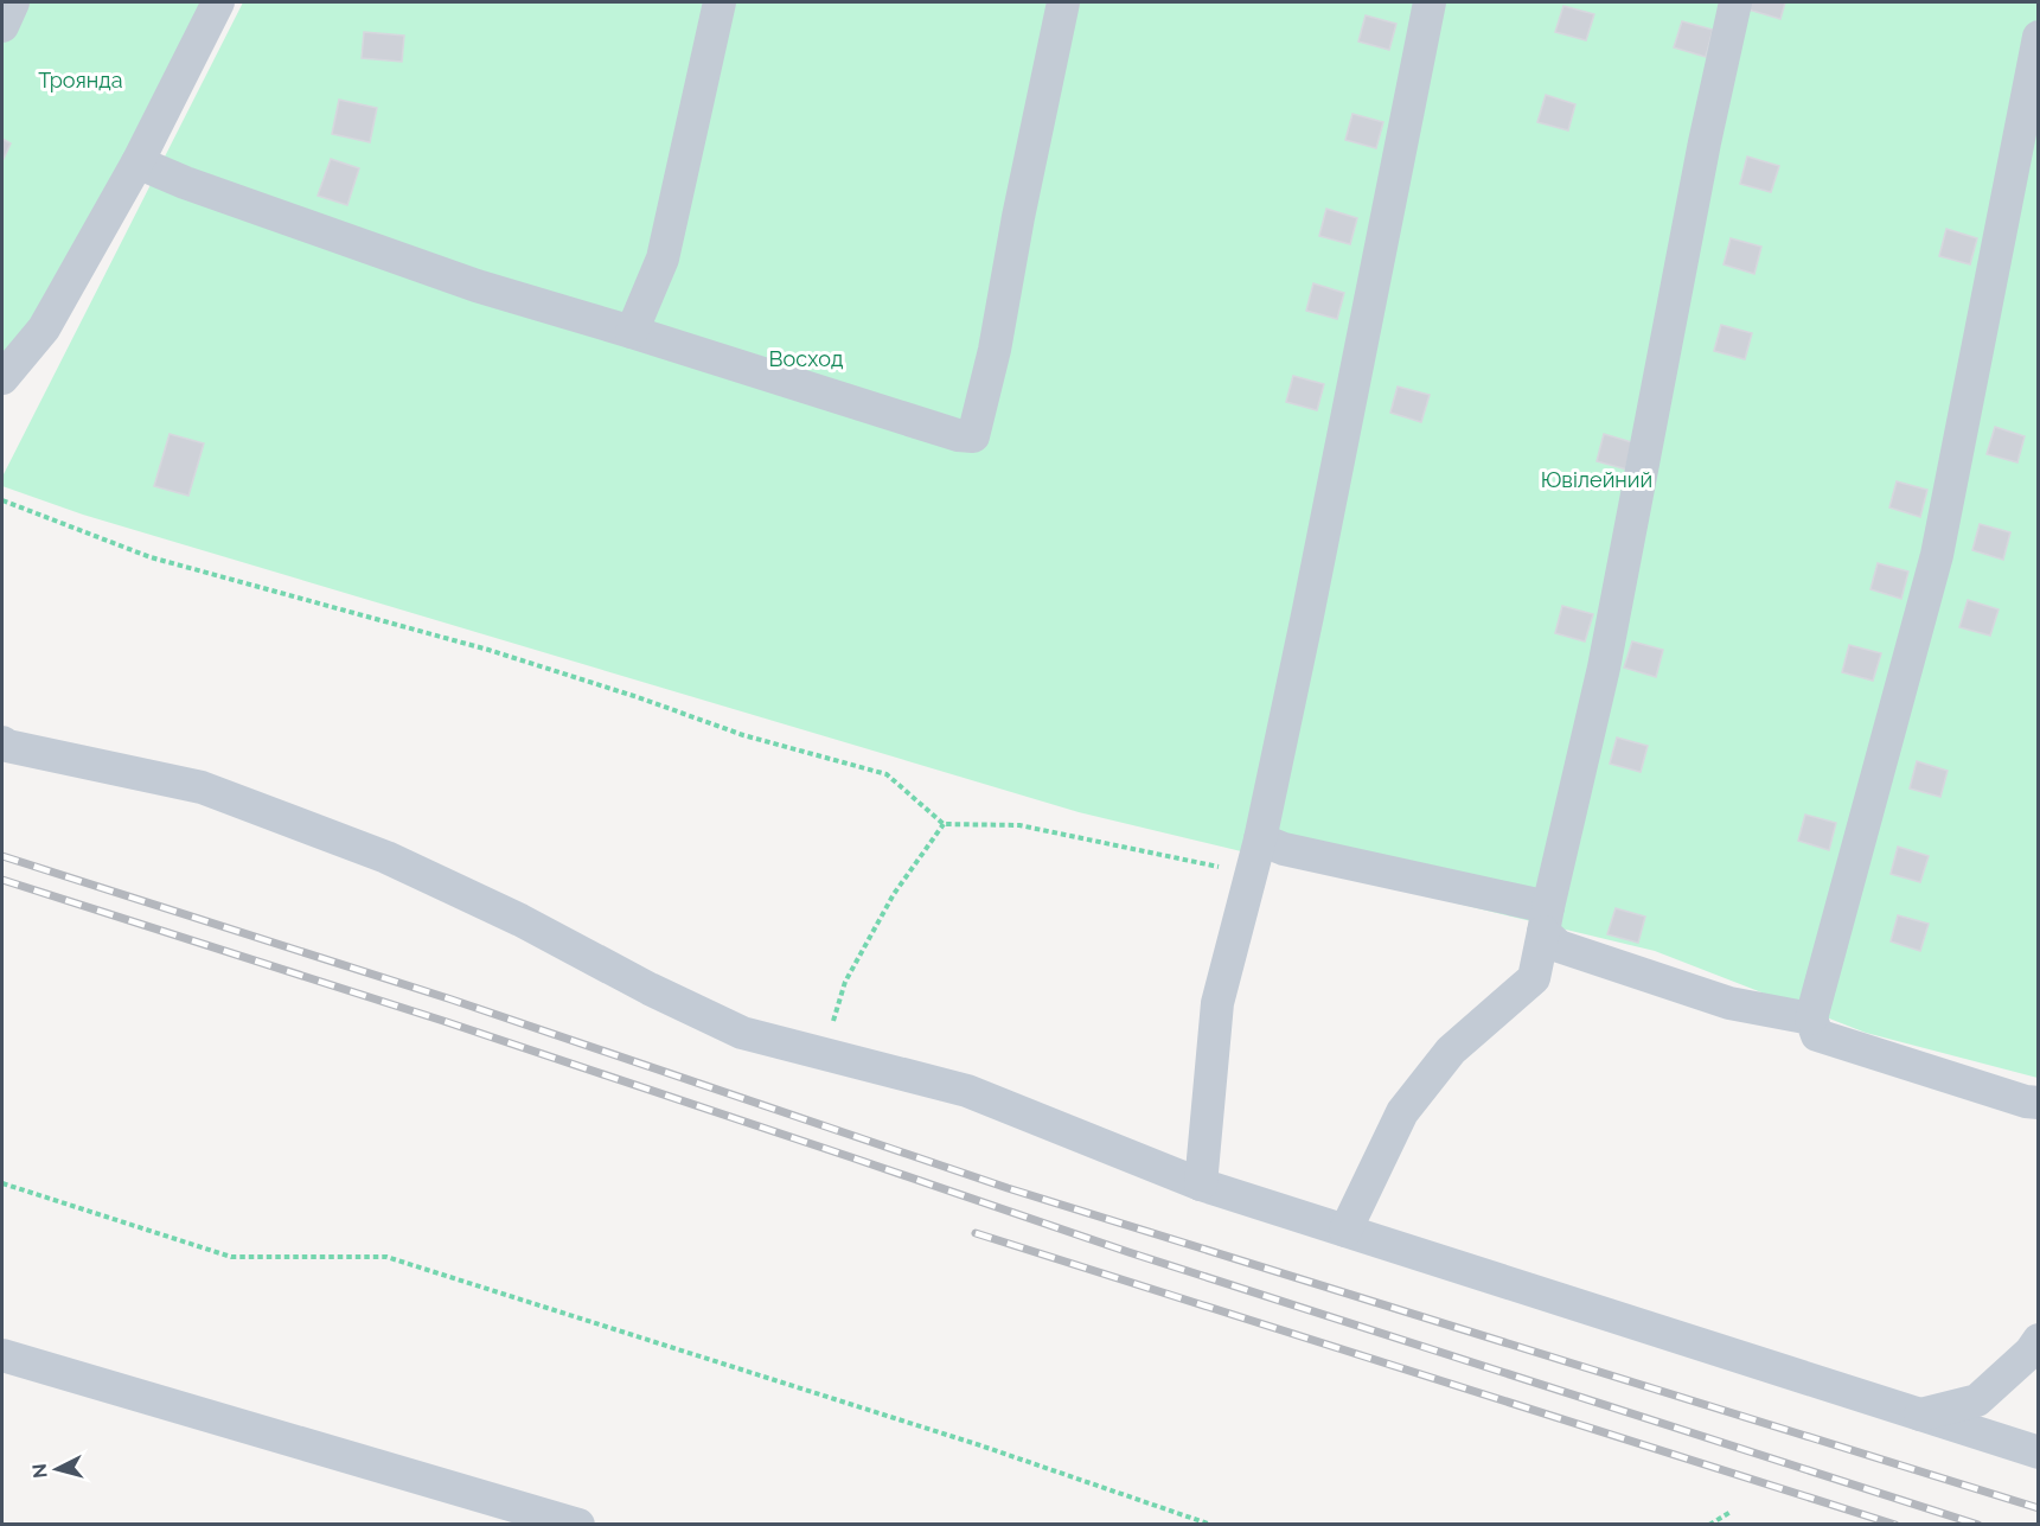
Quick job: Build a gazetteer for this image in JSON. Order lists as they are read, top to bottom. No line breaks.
{"parks":["Троянда","Восход","Ювілейний"],"north":"left"}
